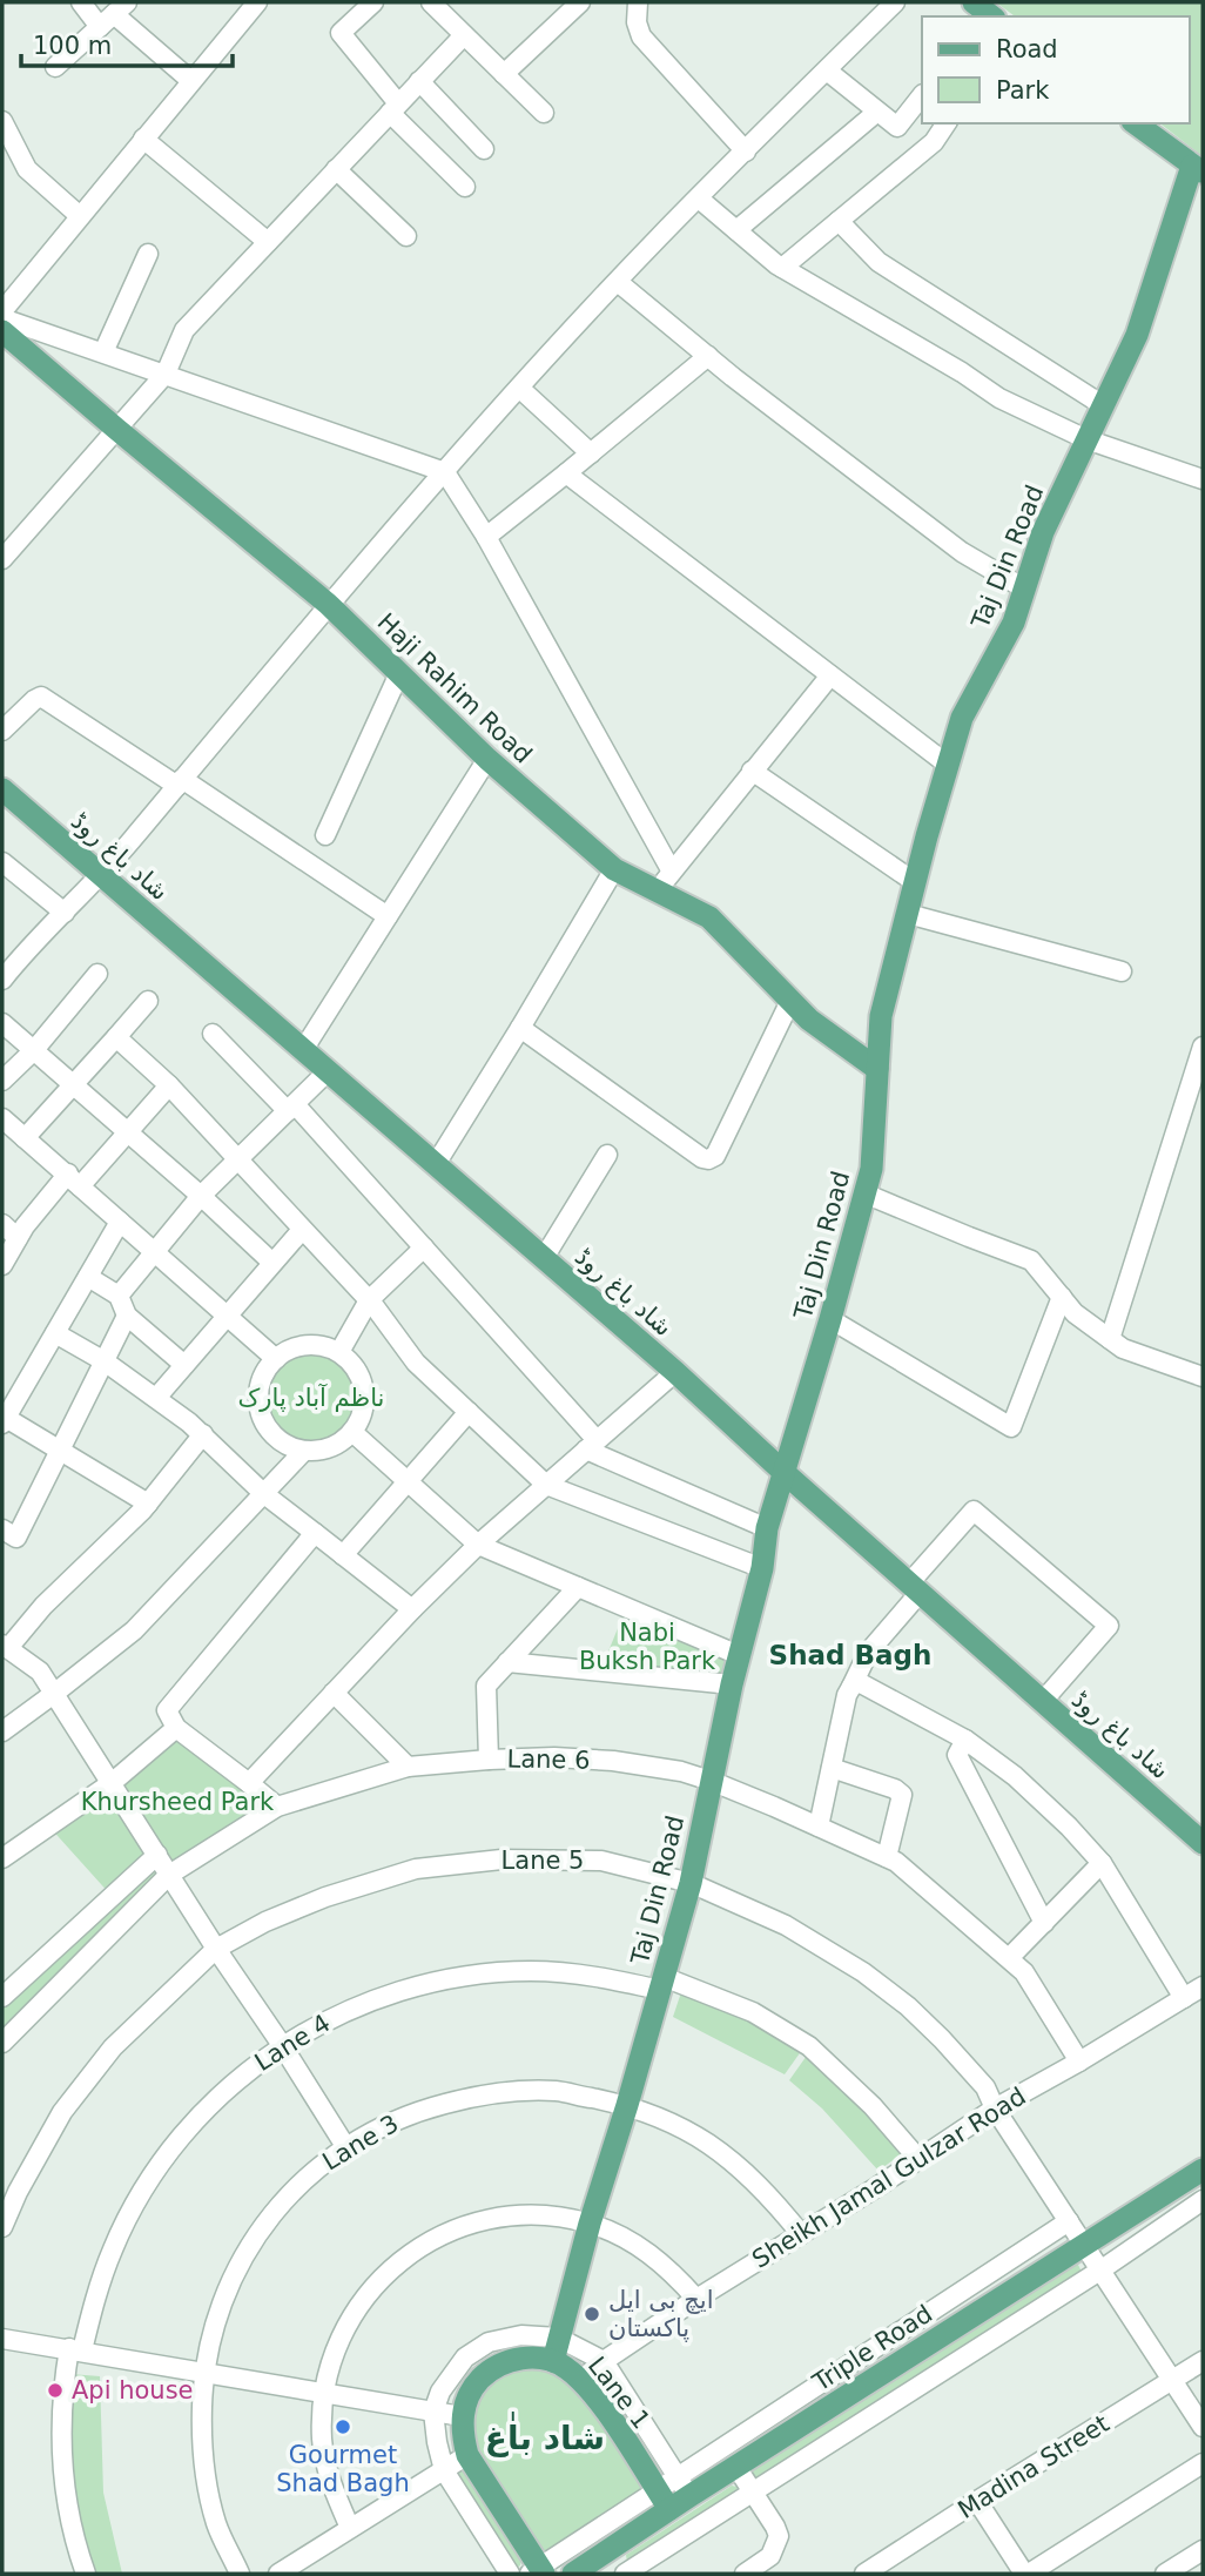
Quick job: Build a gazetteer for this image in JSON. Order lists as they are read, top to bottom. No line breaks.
{"streets":{"main road":["Taj Din Road","Haji Rahim Road","شاد باغ روڈ","Triple Road","Lane 1"],"street":["Lane 6","Lane 5","Lane 4","Lane 3","Sheikh Jamal Gulzar Road","Madina Street"]},"crossings":[["Taj Din Road","Haji Rahim Road"],["Taj Din Road","شاد باغ روڈ"],["Taj Din Road","Lane 6"],["Taj Din Road","Lane 5"],["Taj Din Road","Lane 4"],["Taj Din Road","Lane 3"],["Taj Din Road","Lane 1"],["Lane 6","Sheikh Jamal Gulzar Road"],["Lane 5","Sheikh Jamal Gulzar Road"],["Lane 5","Triple Road"],["Lane 5","Madina Street"],["Lane 4","Sheikh Jamal Gulzar Road"],["Lane 3","Sheikh Jamal Gulzar Road"],["Sheikh Jamal Gulzar Road","Lane 1"],["Triple Road","Lane 1"]],"districts":["Shad Bagh","شاد باٰغ"],"parks":["ناظم آباد پارک","Nabi Buksh Park","Khursheed Park"],"places":["ایچ بی ایل پاکستان","Api house","Gourmet Shad Bagh"],"legend":["Road","Park"],"scale_bar":"100 m"}
